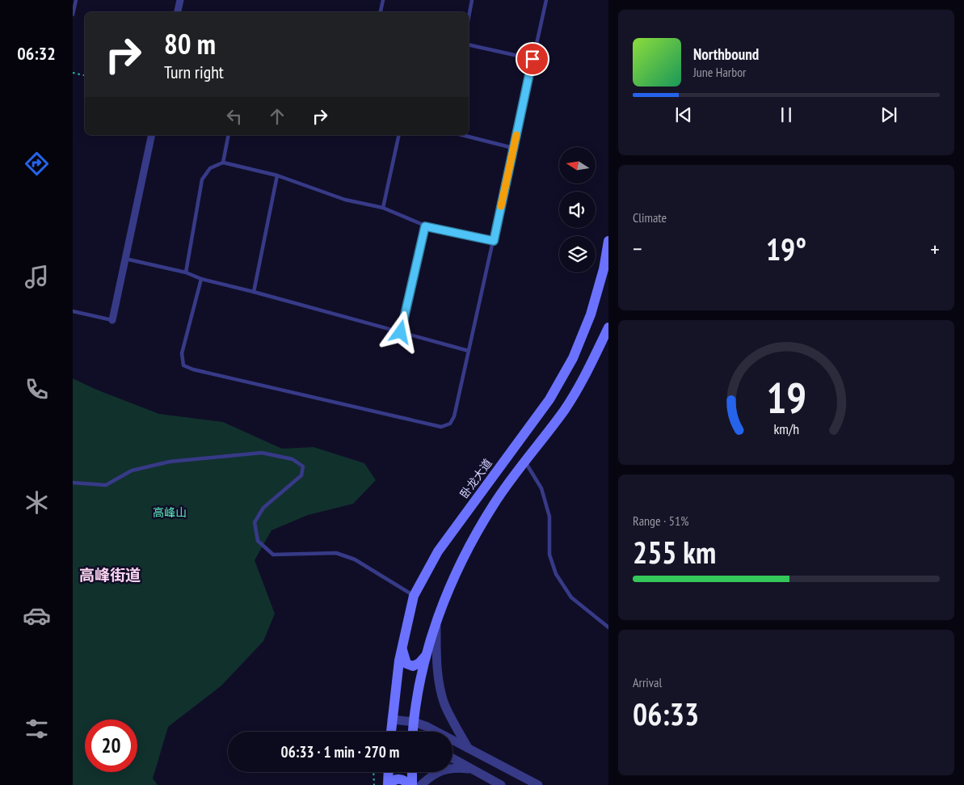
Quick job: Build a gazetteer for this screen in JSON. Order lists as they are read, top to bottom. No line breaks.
{"streets":{"main road":["卧龙大道"]},"districts":["高峰街道"],"parks":["高峰山"],"north":"left","page":{"tabs":"06:32","turn":["80 m","Turn right"],"song":["Northbound","June Harbor"],"tile":["Climate",["Range · 51%","255 km"],["Arrival","06:33"]],"heat":["−","19°","+"],"limit":"20","trip":"06:33 · 1 min · 270 m","gauge":["19","km/h"]}}
